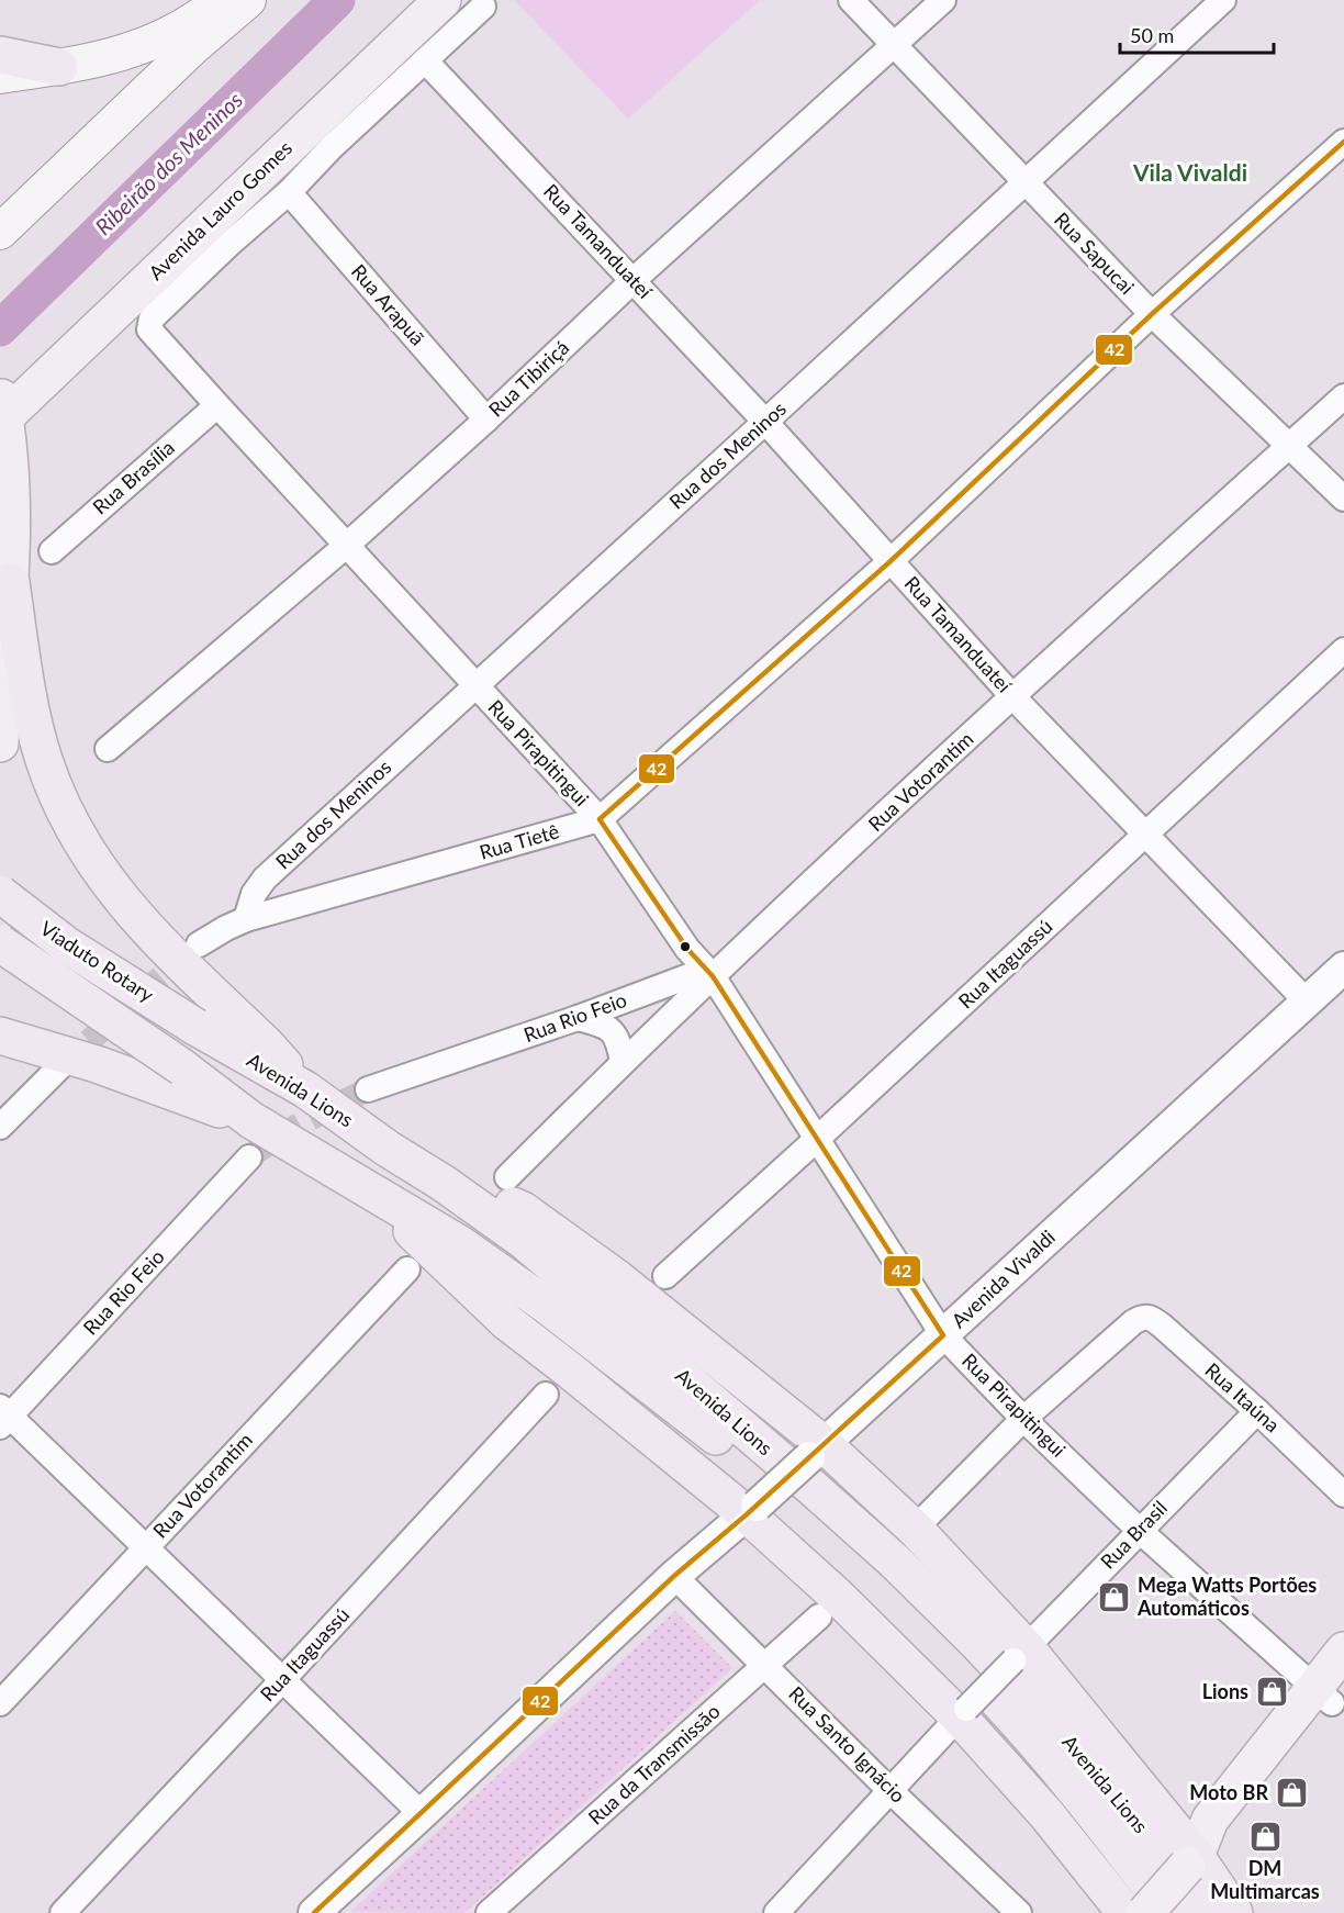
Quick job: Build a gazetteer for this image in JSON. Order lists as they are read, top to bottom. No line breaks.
{"streets":{"highway":["Viaduto Rotary","Avenida Lions"],"main road":["Avenida Lauro Gomes"],"street":["Rua Tamanduateí","Rua Sapucai","Rua Arapuã","Rua Tibiriçá","Rua dos Meninos","Rua Brasília","Rua Pirapitingui","Rua Votorantim","Rua Tietê","Rua Itaguassú","Rua Rio Feio","Avenida Vivaldi","Rua Itaúna","Rua Brasil","Rua Santo Ignácio","Rua da Transmissão"]},"crossings":[["Rua Tamanduateí","Rua Tibiriçá"],["Rua Tamanduateí","Rua dos Meninos"],["Rua Tamanduateí","Rua Votorantim"],["Rua Tamanduateí","Rua Tietê"],["Rua Tamanduateí","Rua Itaguassú"],["Rua Tamanduateí","Avenida Vivaldi"],["Rua Sapucai","Rua Tibiriçá"],["Rua Sapucai","Rua dos Meninos"],["Rua Sapucai","Rua Votorantim"],["Rua Sapucai","Rua Tietê"],["Rua Arapuã","Rua Tibiriçá"],["Rua Arapuã","Rua Pirapitingui"],["Rua Tibiriçá","Rua Pirapitingui"],["Rua dos Meninos","Rua Pirapitingui"],["Rua dos Meninos","Rua Tietê"],["Rua Brasília","Rua Pirapitingui"],["Rua Pirapitingui","Rua Votorantim"],["Rua Pirapitingui","Rua Tietê"],["Rua Pirapitingui","Rua Itaguassú"],["Rua Pirapitingui","Rua Rio Feio"],["Rua Pirapitingui","Avenida Vivaldi"],["Rua Pirapitingui","Rua Itaúna"],["Rua Pirapitingui","Rua Brasil"],["Rua Votorantim","Rua Rio Feio"],["Viaduto Rotary","Avenida Lions"],["Avenida Vivaldi","Rua Santo Ignácio"],["Rua Itaúna","Rua Brasil"],["Rua Santo Ignácio","Rua da Transmissão"]],"districts":["Vila Vivaldi"],"water":["Ribeirão dos Meninos"],"places":{"shop":["Mega Watts Portões Automáticos","Lions","Moto BR","DM Multimarcas"]},"lines":["transit line 42"],"scale_bar":"50 m"}
